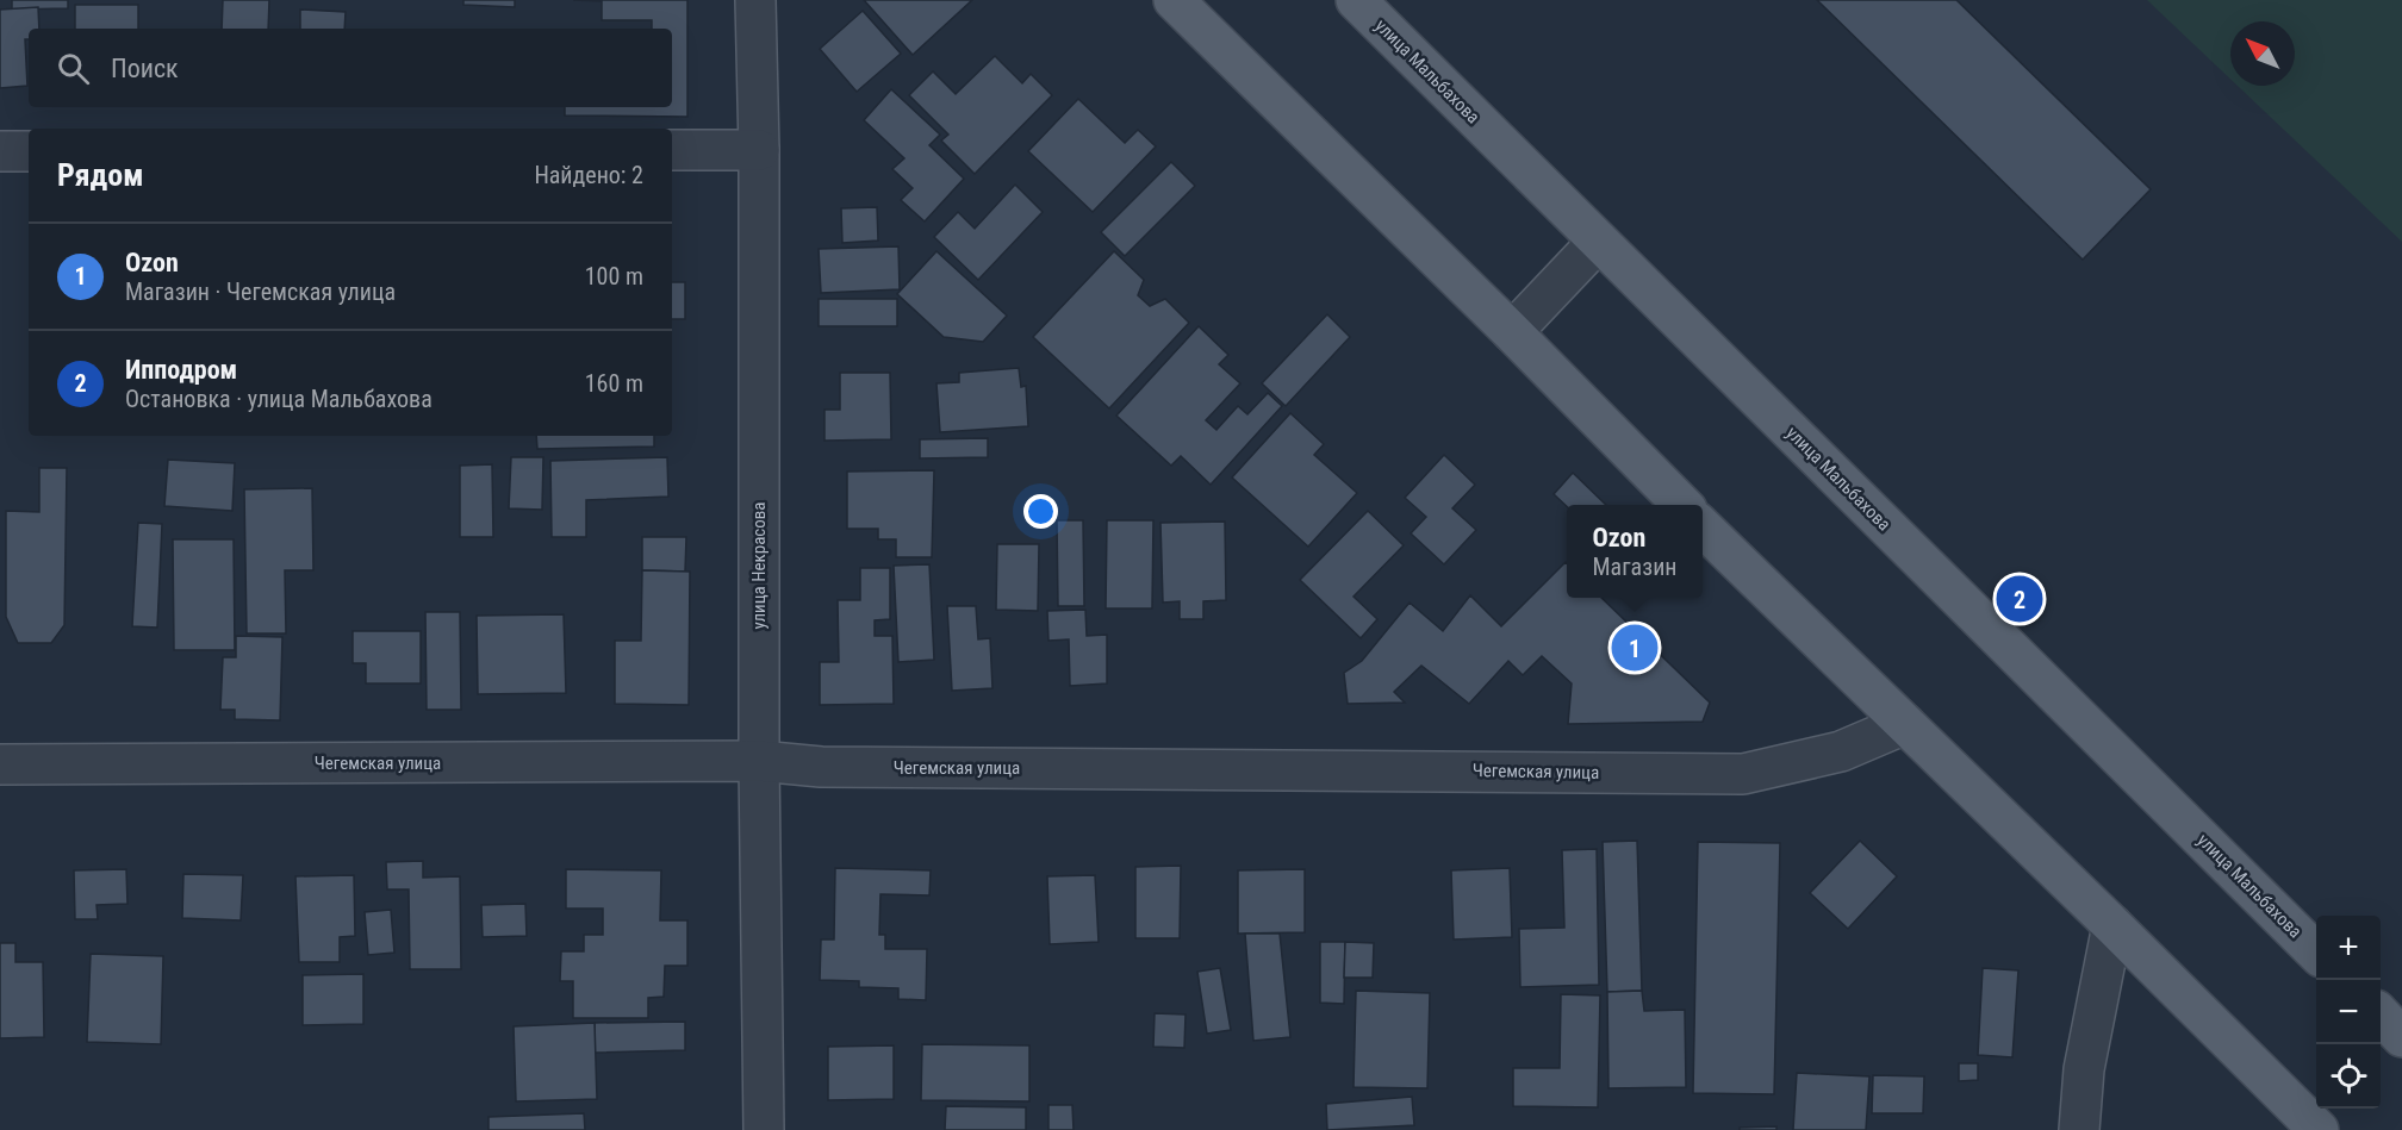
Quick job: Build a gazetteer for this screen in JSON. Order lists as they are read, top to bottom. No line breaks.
{"streets":{"main road":["улица Мальбахова"],"street":["улица Некрасова","Чегемская улица"]},"crossings":[["улица Некрасова","Чегемская улица"]],"north":"top left","page":{"search":"Поиск","heading":["Рядом","Найдено: 2"],"list":[{"mark":"1","name":"Ozon","note":"Магазин · Чегемская улица","value":"100 m"},{"mark":"2","name":"Ипподром","note":"Остановка · улица Мальбахова","value":"160 m"}],"popup":["Ozon","Магазин"],"pins":["2","1"],"map_buttons":["+","−"]}}
